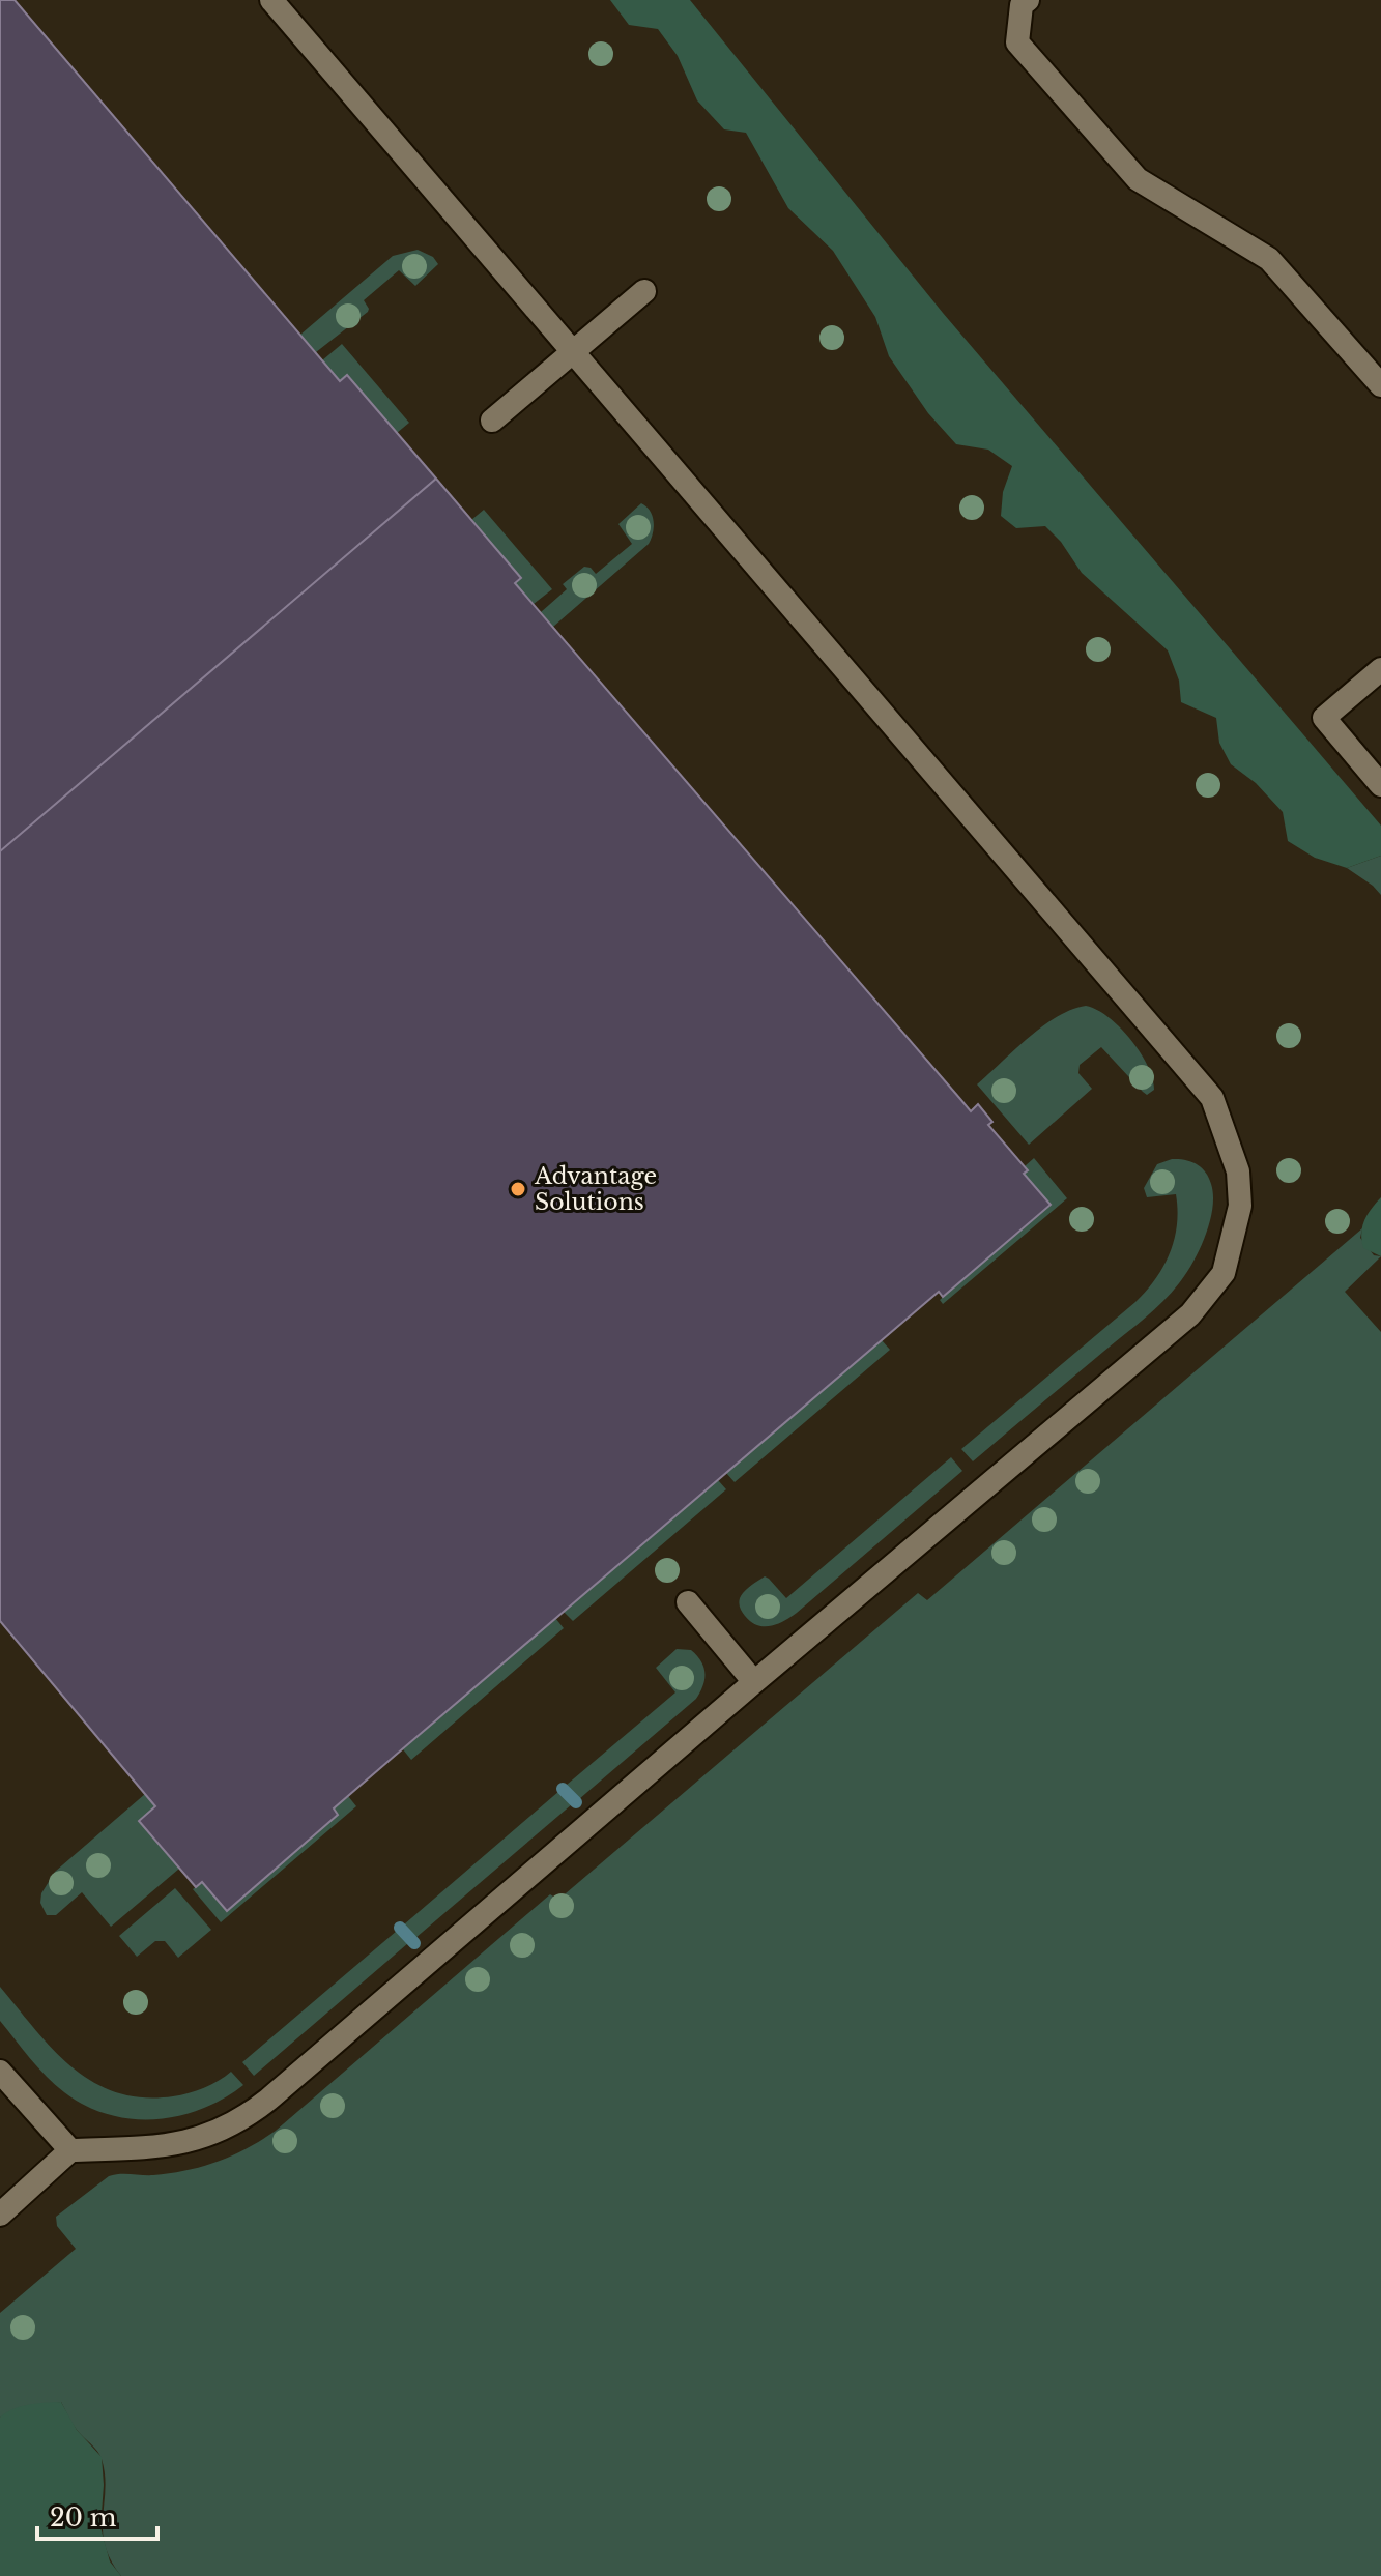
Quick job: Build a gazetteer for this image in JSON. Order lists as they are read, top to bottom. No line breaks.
{"places":["Advantage Solutions"],"scale_bar":"20 m"}
